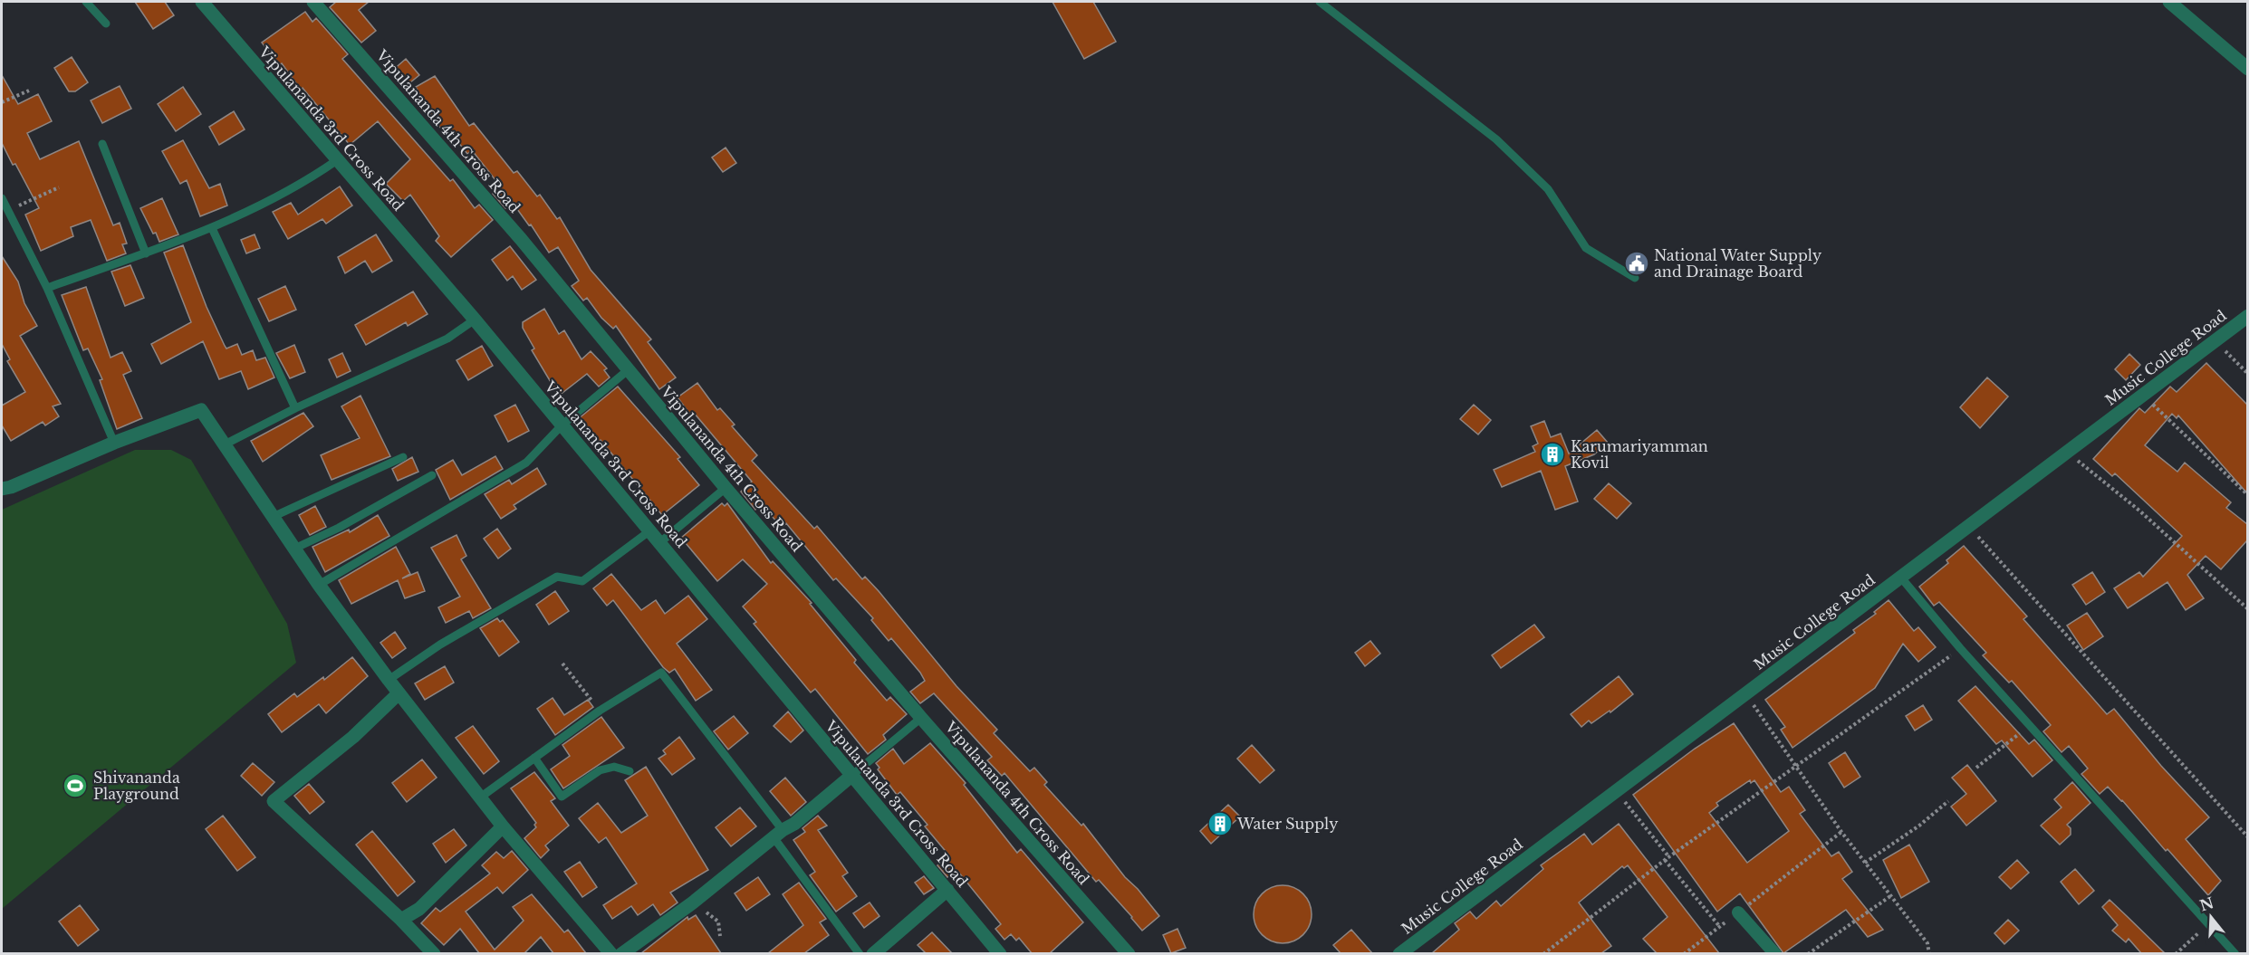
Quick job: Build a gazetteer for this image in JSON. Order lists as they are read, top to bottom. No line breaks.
{"streets":{"street":["Vipulananda 3rd Cross Road","Vipulananda 4th Cross Road","Music College Road"]},"places":{"public building":["National Water Supply and Drainage Board"],"building":["Karumariyamman Kovil","Water Supply"],"sports":["Shivananda Playground"]},"north":"top"}
